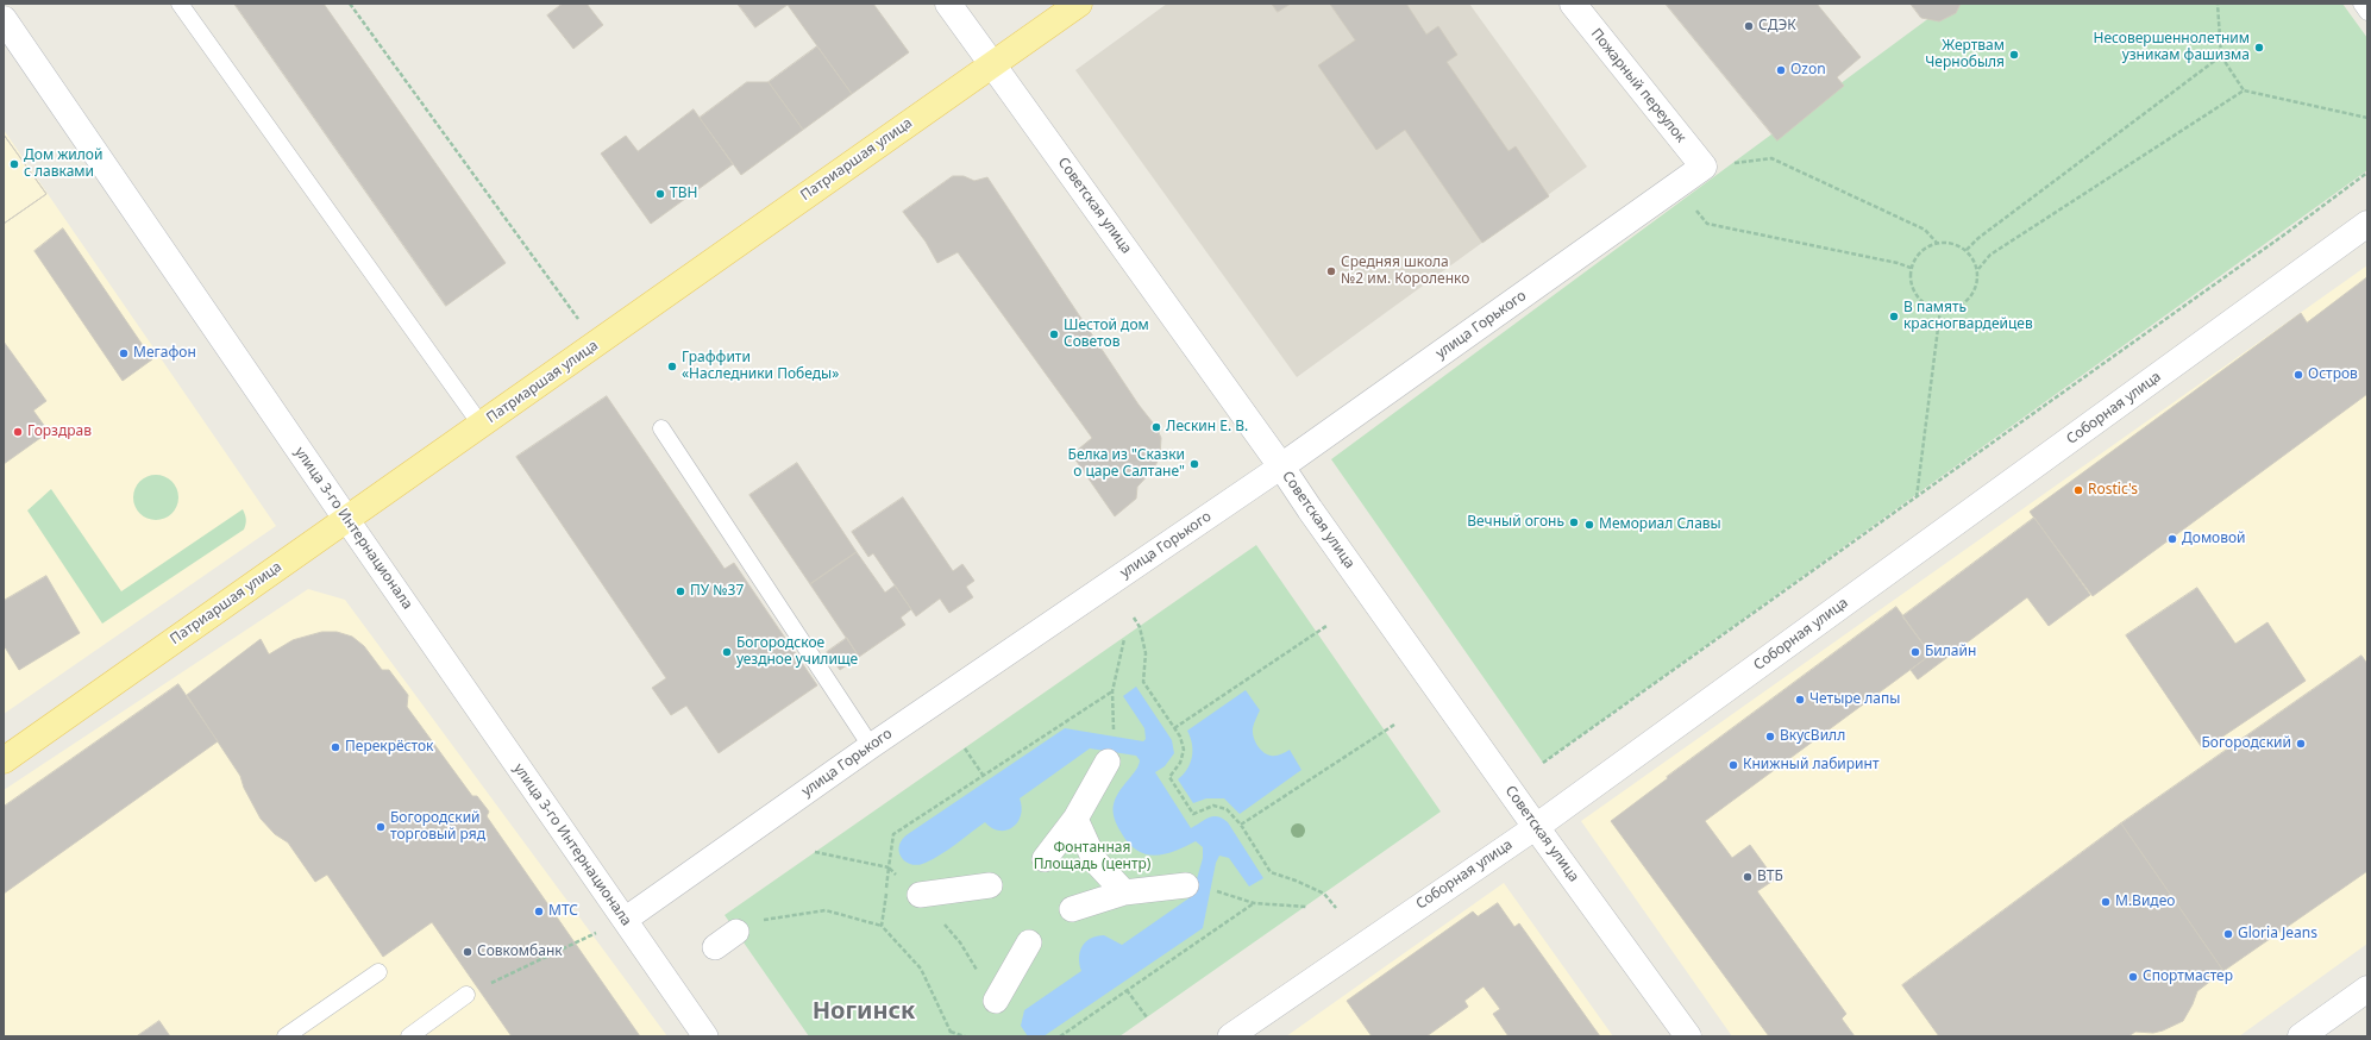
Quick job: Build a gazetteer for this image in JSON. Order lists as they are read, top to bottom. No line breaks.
{"streets":{"main road":["Патриаршая улица"],"street":["Пожарный переулок","Советская улица","улица Горького","Соборная улица","улица 3-го Интернационала"]},"crossings":[["Пожарный переулок","улица Горького"],["Патриаршая улица","Советская улица"],["Патриаршая улица","улица 3-го Интернационала"],["Советская улица","улица Горького"],["Советская улица","Соборная улица"],["улица Горького","улица 3-го Интернационала"]],"districts":["Ногинск"],"parks":["Фонтанная Площадь (центр)"],"places":["СДЭК","Несовершеннолетним узникам фашизма","Жертвам Чернобыля","Ozon","Дом жилой с лавками","ТВН","Средняя школа №2 им. Короленко","В память красногвардейцев","Шестой дом Советов","Мегафон","Граффити «Наследники Победы»","Остров","Лескин Е. В.","Горздрав","Белка из \"Сказки о царе Салтане\"","Rostic's","Вечный огонь","Мемориал Славы","Домовой","ПУ №37","Богородское уездное училище","Билайн","Четыре лапы","ВкусВилл","Богородский","Перекрёсток","Книжный лабиринт","Богородский торговый ряд","ВТБ","М.Видео","МТС","Gloria Jeans","Совкомбанк","Спортмастер"]}
